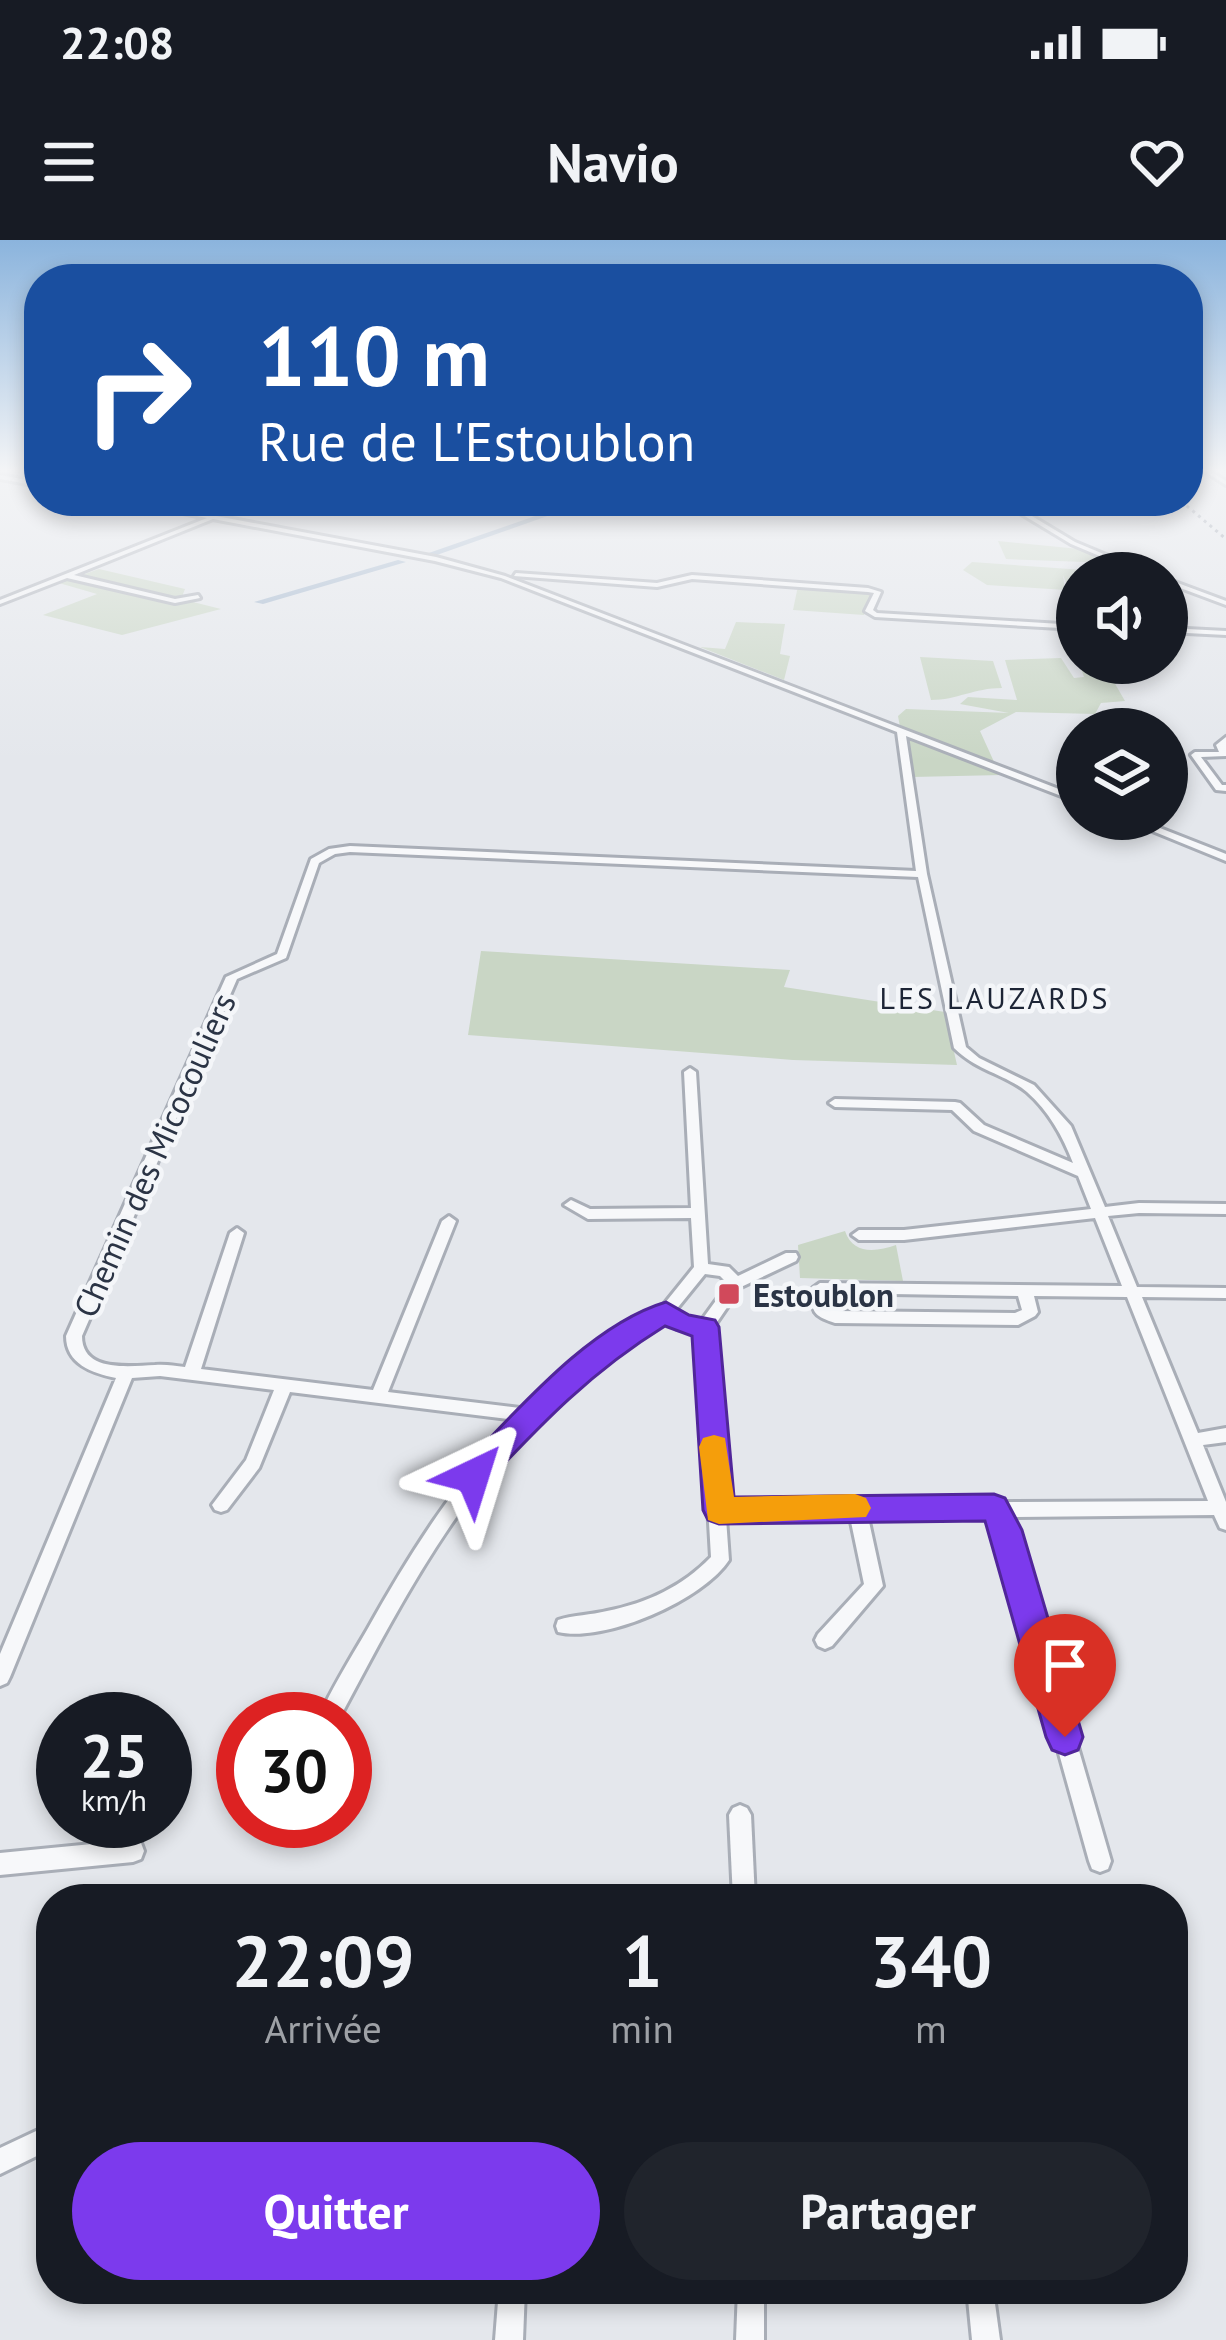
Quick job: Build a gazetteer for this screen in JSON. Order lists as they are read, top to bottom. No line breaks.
{"streets":{"street":["Chemin des Micocouliers"]},"districts":["LES LAUZARDS"],"places":{"transit":["Estoublon"]},"page":{"status":"22:08","header":"Navio","turn":["110 m","Rue de L'Estoublon"],"speed":"25 km/h","limit":"30","eta":["22:09","Arrivée","1","min","340","m"],"buttons":["Quitter","Partager"]}}
